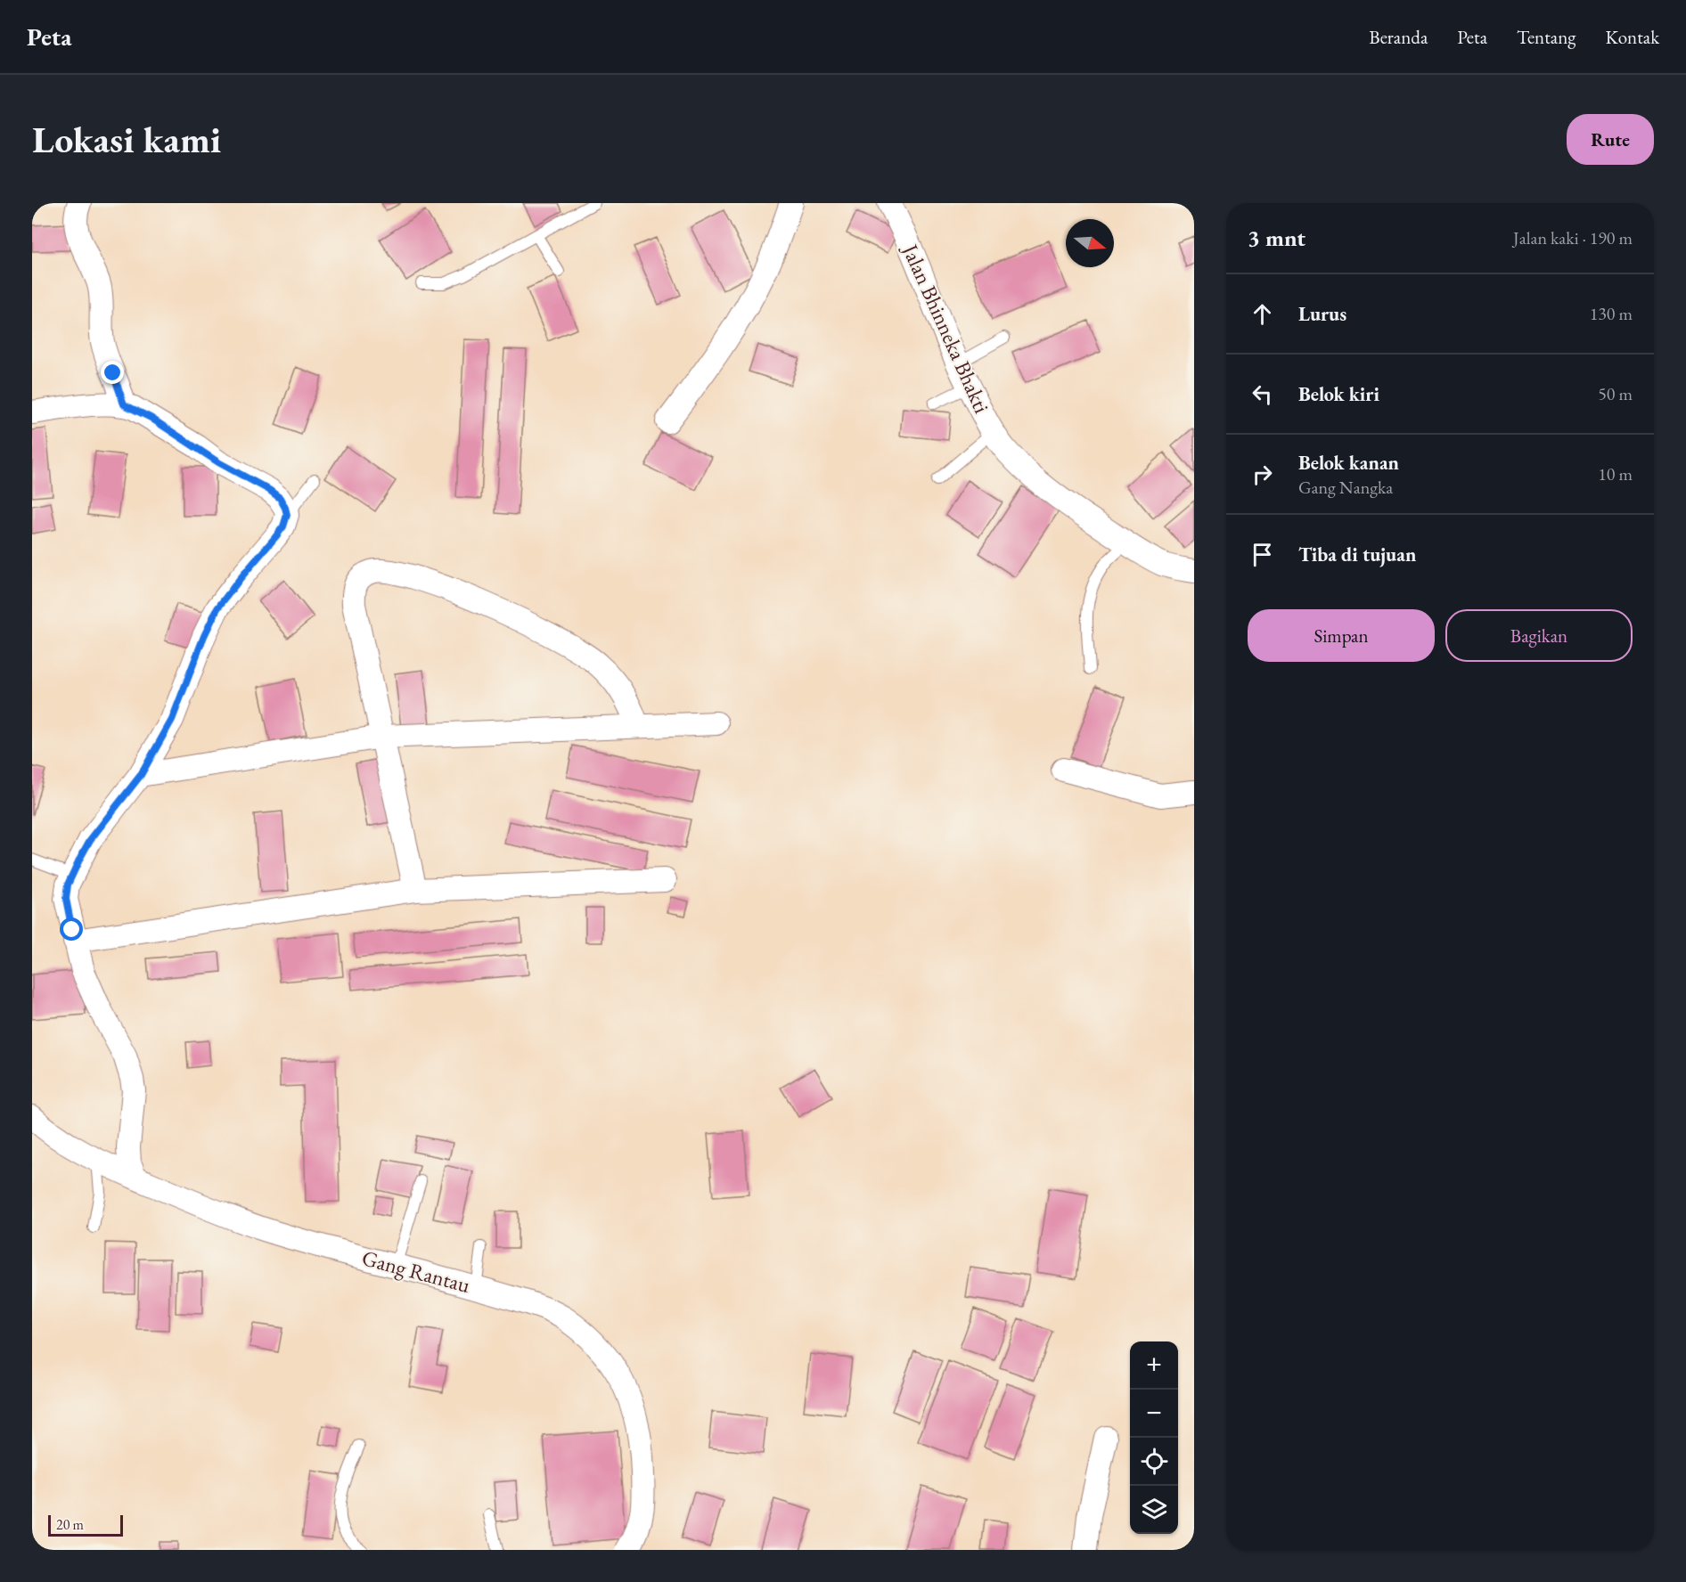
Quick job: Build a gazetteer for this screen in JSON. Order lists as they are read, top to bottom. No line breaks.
{"streets":{"street":["Jalan Bhinneka Bhakti","Gang Rantau"]},"scale_bar":"20 m","north":"right","page":{"header":"Peta","nav":["Beranda","Peta","Tentang","Kontak"],"buttons":["Rute",["Simpan","Bagikan"]],"title":"Lokasi kami","heading":["3 mnt","Jalan kaki · 190 m"],"list":[["Lurus","130 m"],["Belok kiri","50 m"],["Belok kanan","Gang Nangka","10 m"],"Tiba di tujuan"],"map_buttons":["+","−"],"scale":"20 m"}}
